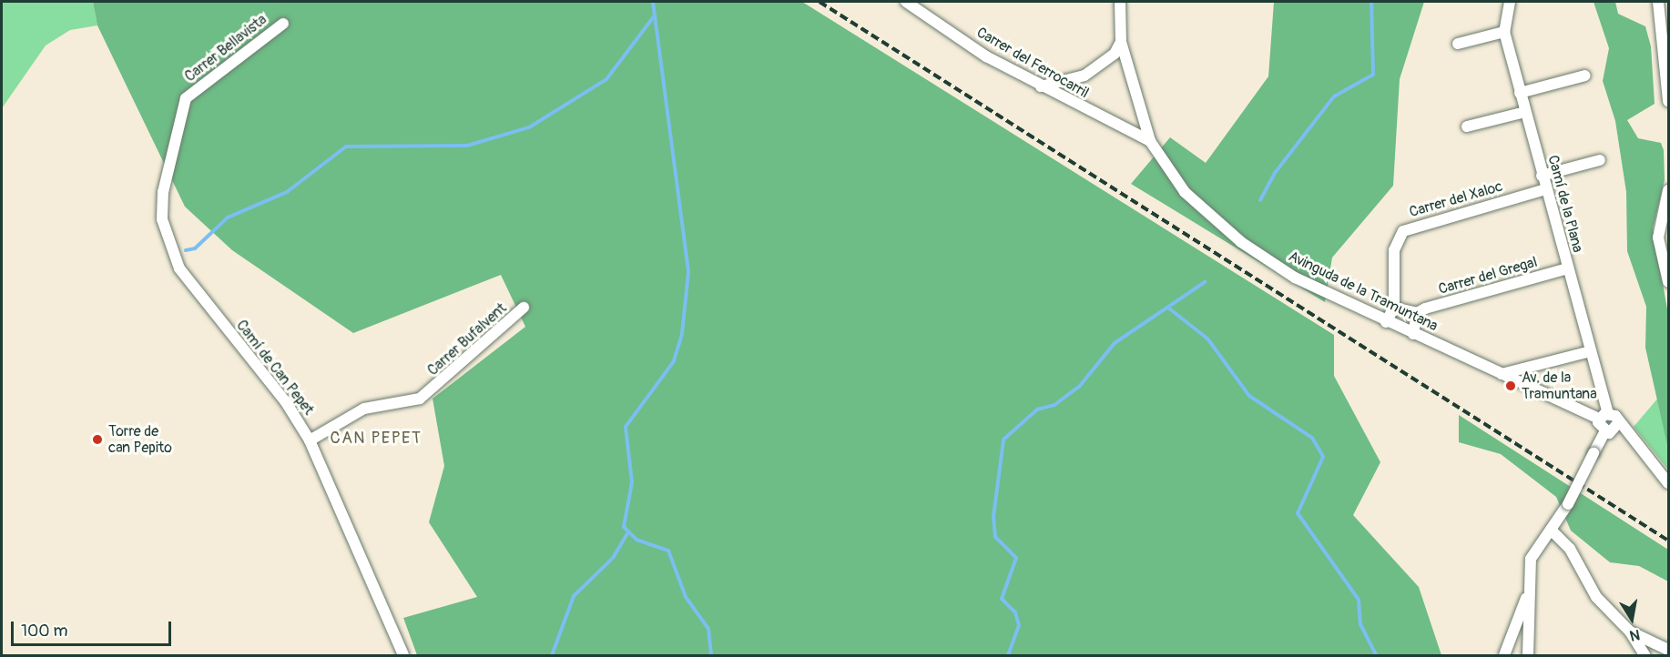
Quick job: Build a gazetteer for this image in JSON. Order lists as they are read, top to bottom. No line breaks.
{"streets":{"street":["Carrer Bellavista","Carrer del Ferrocarril","Carrer del Xaloc","Camí de la Plana","Carrer del Gregal","Avinguda de la Tramuntana","Carrer Bufalvent","Camí de Can Pepet"]},"crossings":[["Carrer Bellavista","Camí de Can Pepet"],["Carrer del Ferrocarril","Avinguda de la Tramuntana"],["Carrer del Xaloc","Camí de la Plana"],["Carrer del Xaloc","Carrer del Gregal"],["Carrer del Xaloc","Avinguda de la Tramuntana"],["Camí de la Plana","Carrer del Gregal"],["Camí de la Plana","Avinguda de la Tramuntana"],["Carrer Bufalvent","Camí de Can Pepet"]],"districts":["CAN PEPET"],"places":["Av. de la Tramuntana","Torre de can Pepito"],"scale_bar":"100 m","north":"bottom"}
